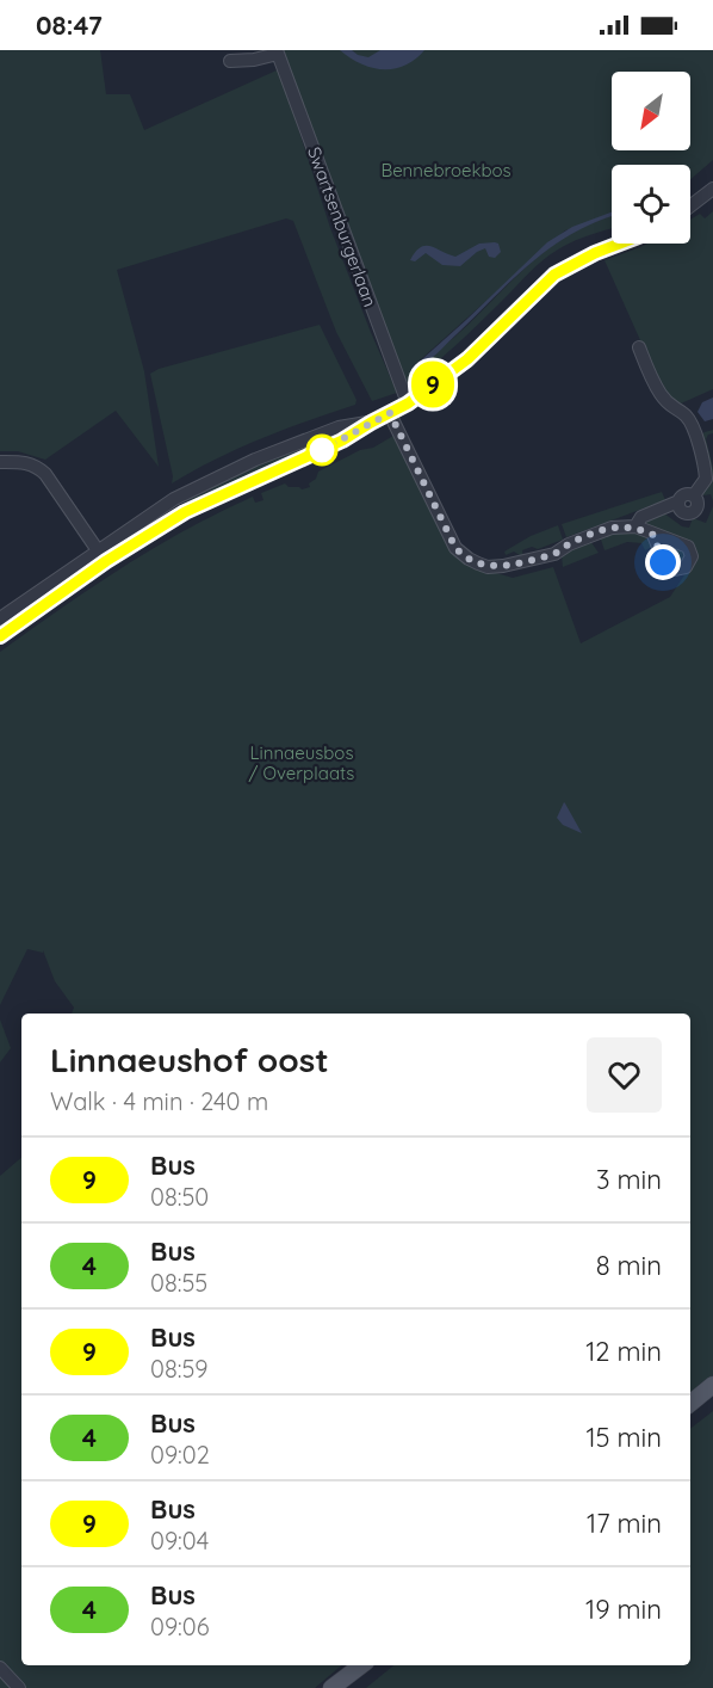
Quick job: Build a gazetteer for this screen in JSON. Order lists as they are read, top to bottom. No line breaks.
{"streets":{"street":["Swartsenburgerlaan"]},"parks":["Bennebroekbos","Linnaeusbos / Overplaats"],"lines":["bus line 9"],"north":"bottom left","page":{"status":"08:47","on_map":"9","heading":["Linnaeushof oost","Walk · 4 min · 240 m"],"list":[{"mark":"9","name":"Bus","note":"08:50","value":"3 min"},{"mark":"4","name":"Bus","note":"08:55","value":"8 min"},{"mark":"9","name":"Bus","note":"08:59","value":"12 min"},{"mark":"4","name":"Bus","note":"09:02","value":"15 min"},{"mark":"9","name":"Bus","note":"09:04","value":"17 min"},{"mark":"4","name":"Bus","note":"09:06","value":"19 min"}]}}
